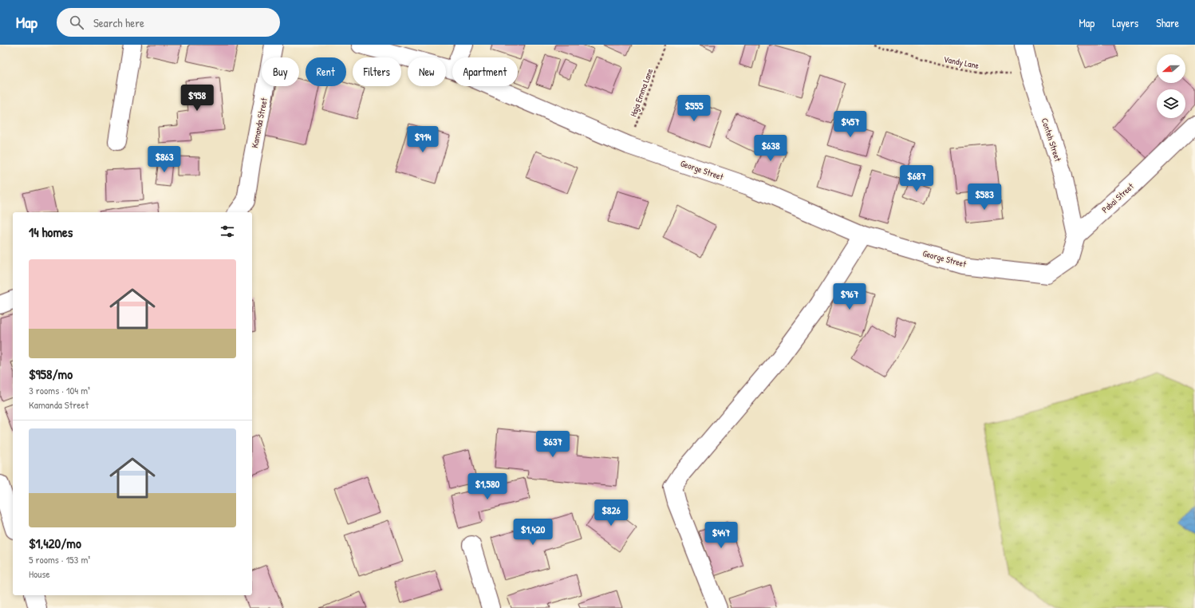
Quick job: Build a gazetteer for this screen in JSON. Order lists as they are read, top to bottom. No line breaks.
{"streets":{"street":["Kamanda Street","Conteh Street","George Street","Pabai Street"],"path":["Vandy Lane","Haja Emma Lane"]},"crossings":[["Vandy Lane","Conteh Street"],["Haja Emma Lane","George Street"],["Conteh Street","George Street"],["Conteh Street","Pabai Street"],["George Street","Pabai Street"]],"north":"left","page":{"header":"Map","search":"Search here","nav":["Map","Layers","Share"],"chip":["Buy","Rent","Filters","New","Apartment"],"price":["$958","$555","$457","$914","$638","$863","$687","$583","$967","$637","$1,580","$826","$1,420","$447"],"heading":"14 homes","list":[{"name":"$958/mo","note":"3 rooms · 104 m² · Kamanda Street"},{"name":"$1,420/mo","note":"5 rooms · 153 m² · House"}]}}
